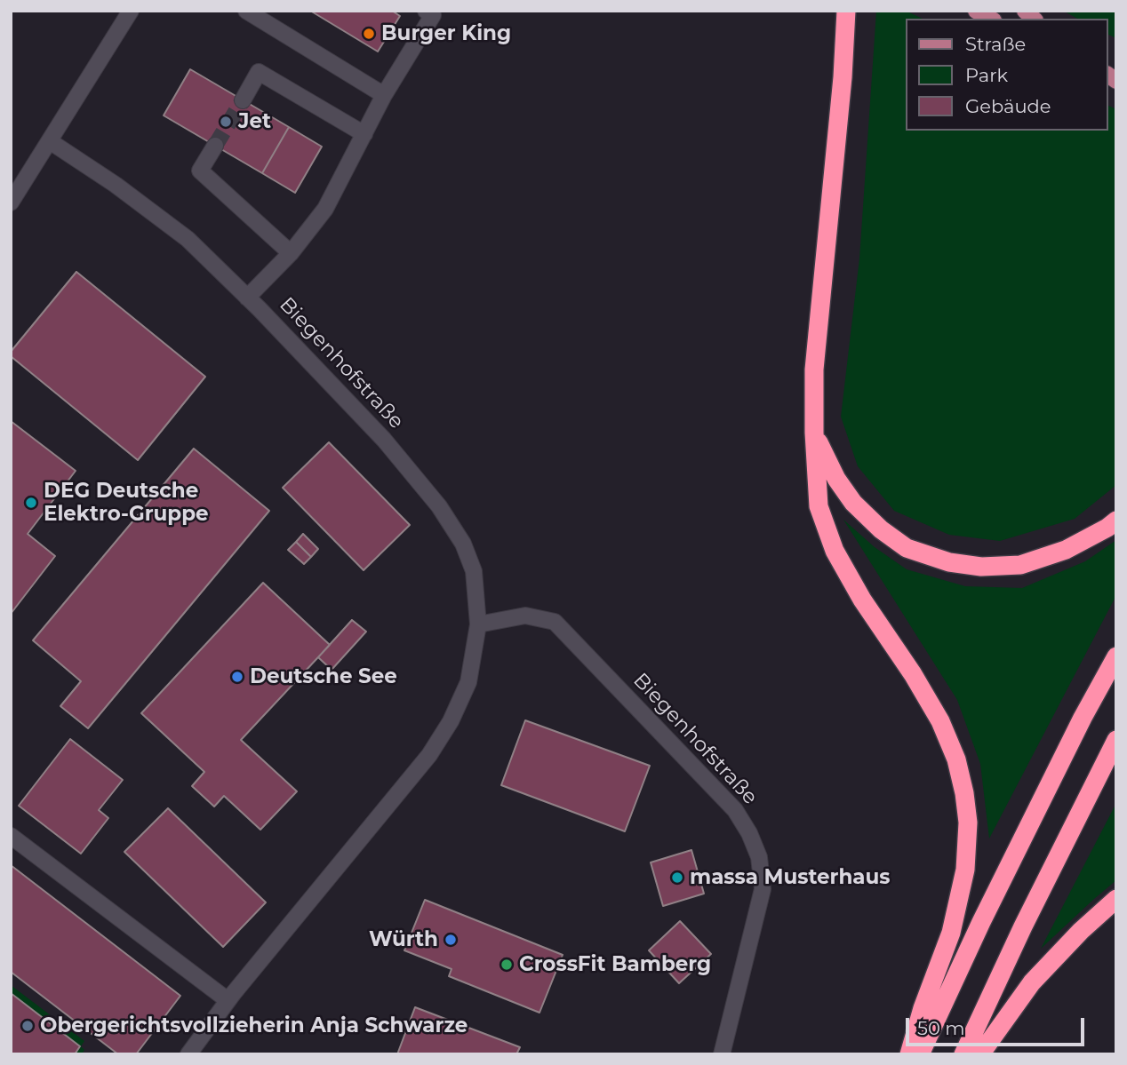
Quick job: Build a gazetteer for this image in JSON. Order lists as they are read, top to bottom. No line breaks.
{"streets":{"street":["Biegenhofstraße"]},"places":["Burger King","Jet","DEG Deutsche Elektro-Gruppe","Deutsche See","massa Musterhaus","Würth","CrossFit Bamberg","Obergerichtsvollzieherin Anja Schwarze"],"legend":["Straße","Park","Gebäude"],"scale_bar":"50 m"}
